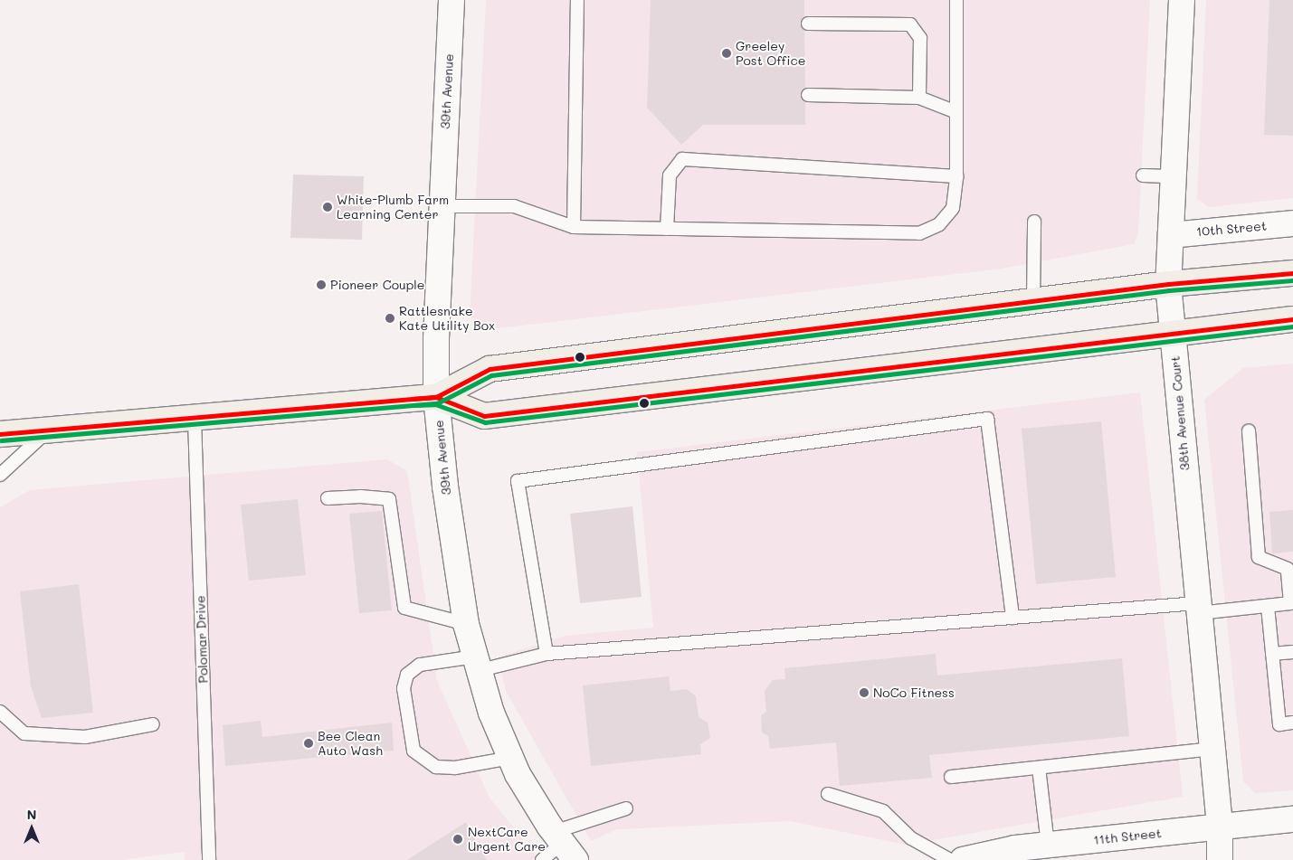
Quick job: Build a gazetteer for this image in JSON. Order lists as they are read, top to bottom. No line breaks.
{"streets":{"street":["39th Avenue","10th Street","38th Avenue Court","11th Street"],"lane":["Polomar Drive"]},"crossings":[["10th Street","38th Avenue Court"],["38th Avenue Court","11th Street"]],"places":["Greeley Post Office","White-Plumb Farm Learning Center","Pioneer Couple","Rattlesnake Kate Utility Box","NoCo Fitness","Bee Clean Auto Wash","NextCare Urgent Care"],"north":"top"}
